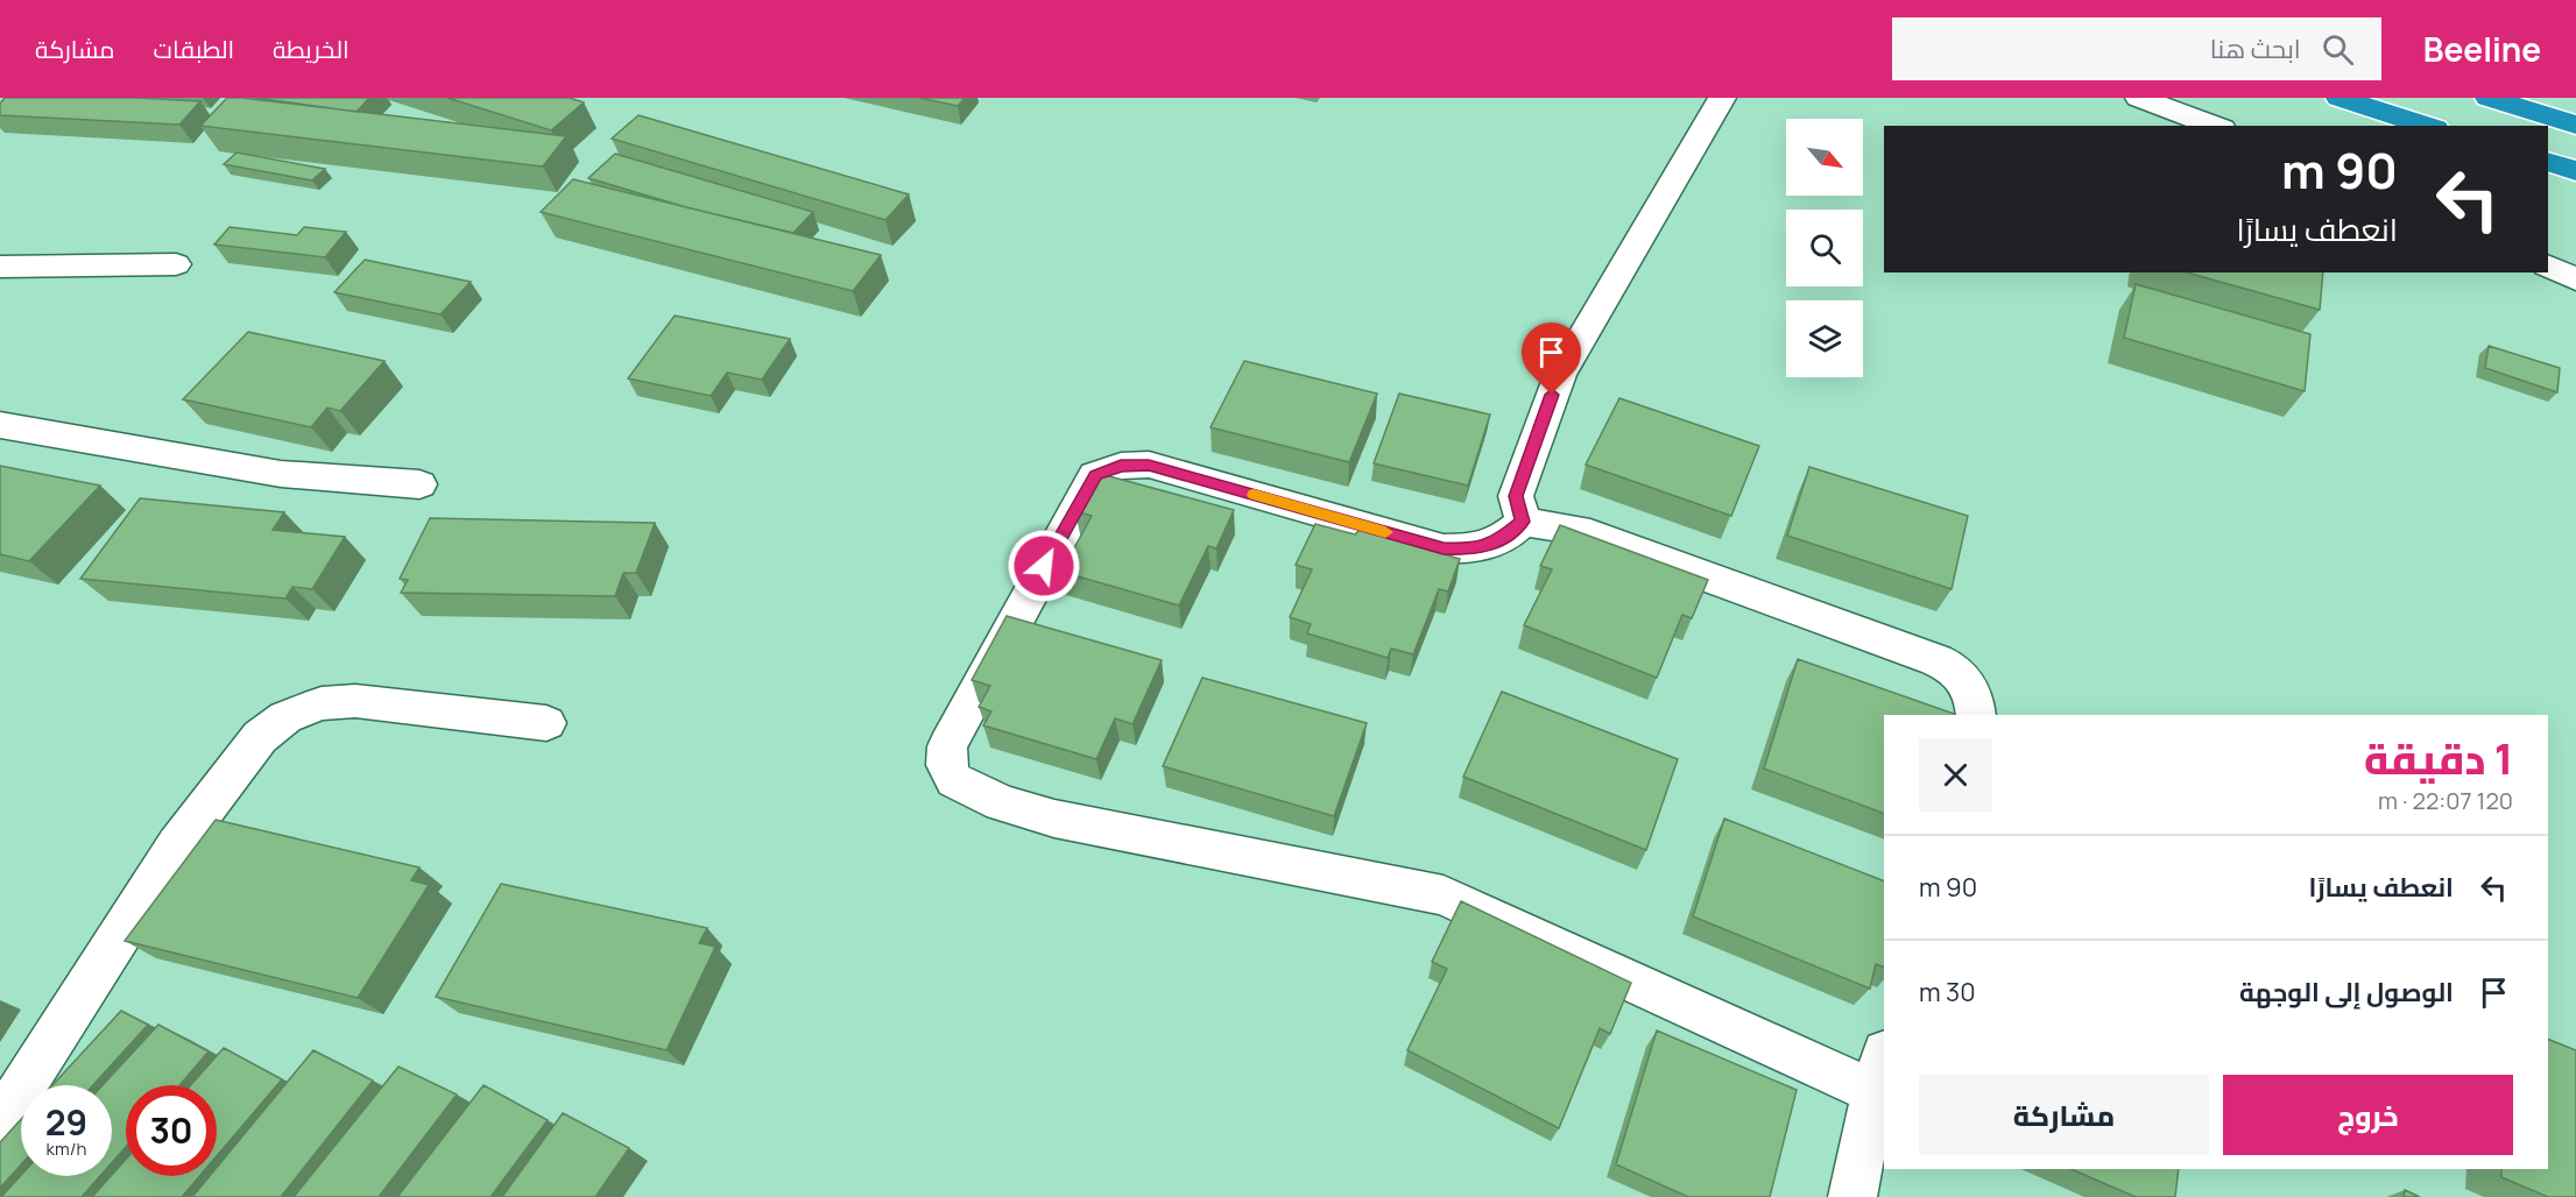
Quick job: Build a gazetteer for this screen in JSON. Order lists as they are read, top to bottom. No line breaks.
{"north":"bottom right","page":{"header":"Beeline","search":"ابحث هنا","nav":["الخريطة","الطبقات","مشاركة"],"turn":["90 m","انعطف يسارًا"],"heading":["1 دقيقة","120 m · 22:07"],"list":[{"name":"انعطف يسارًا","value":"90 m"},{"name":"الوصول إلى الوجهة","value":"30 m"}],"buttons":["خروج","مشاركة"],"speed":"29 km/h","limit":"30"}}
